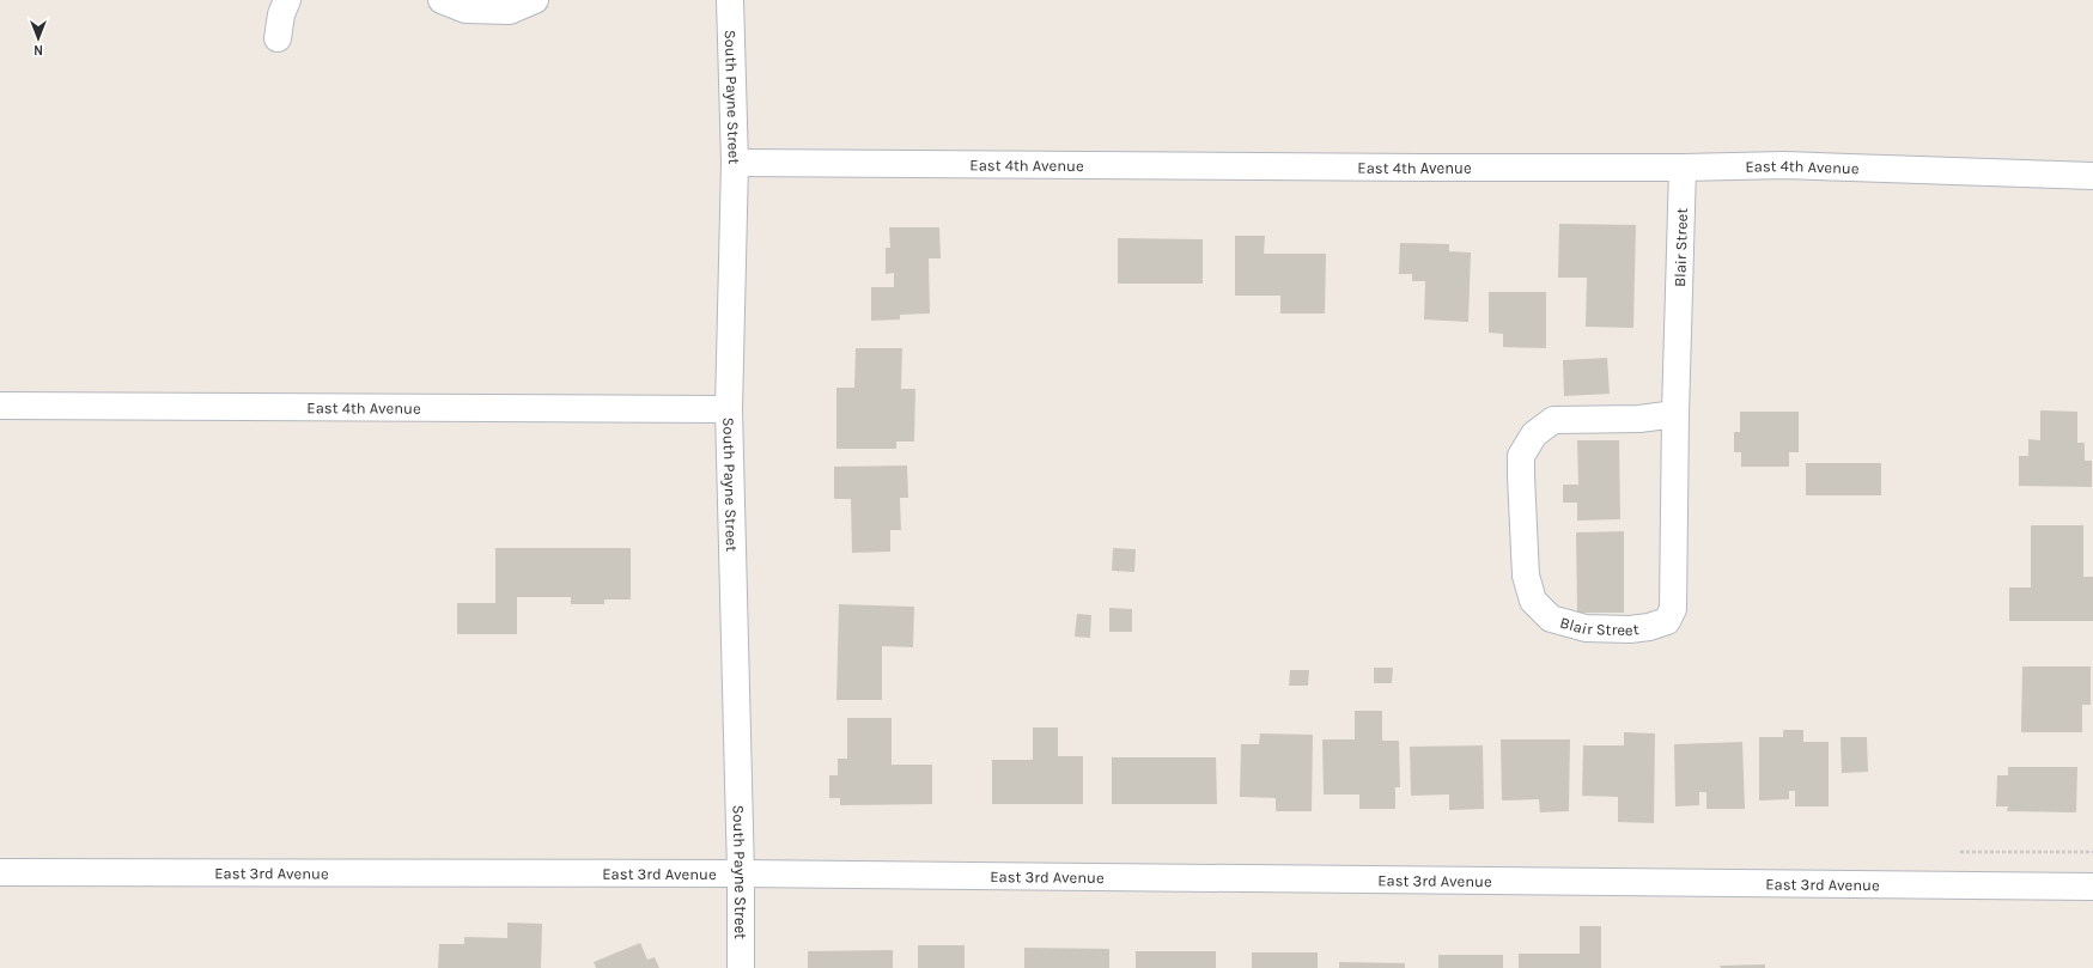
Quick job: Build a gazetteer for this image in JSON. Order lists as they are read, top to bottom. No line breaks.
{"streets":{"street":["South Payne Street","East 4th Avenue","Blair Street","East 3rd Avenue"]},"crossings":[["South Payne Street","East 4th Avenue"],["South Payne Street","East 3rd Avenue"],["East 4th Avenue","Blair Street"]],"north":"bottom"}
